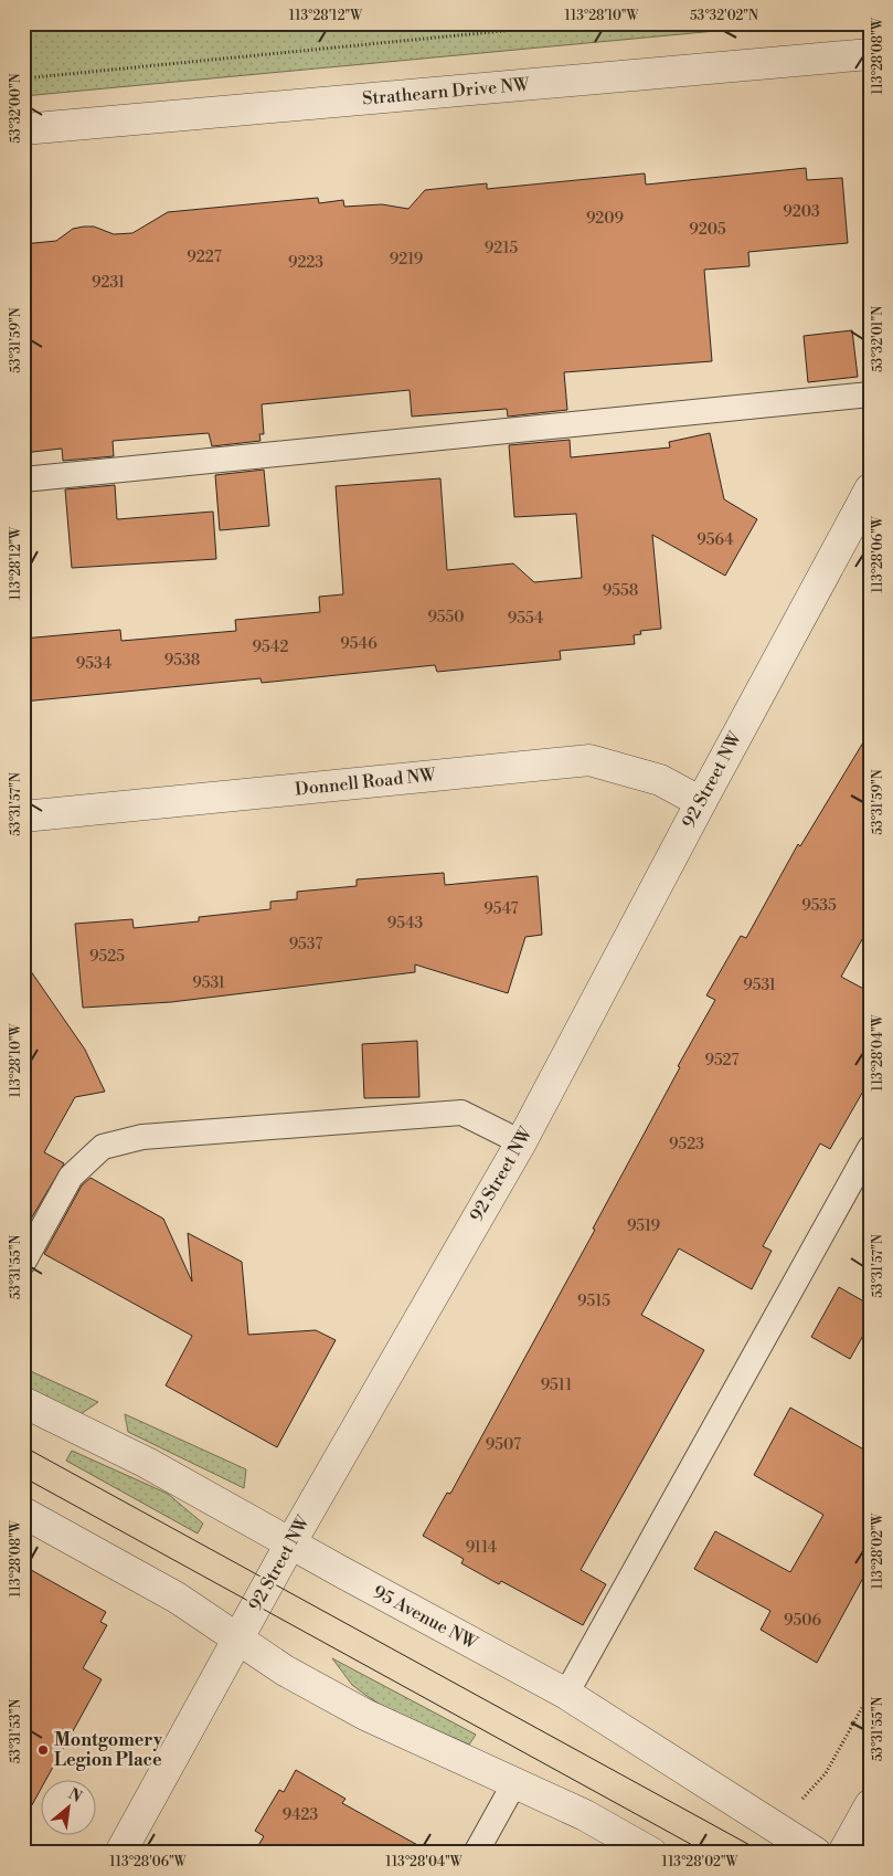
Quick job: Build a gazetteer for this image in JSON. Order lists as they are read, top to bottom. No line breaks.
{"streets":{"street":["Strathearn Drive NW","92 Street NW","Donnell Road NW","95 Avenue NW"]},"crossings":[["92 Street NW","Donnell Road NW"],["92 Street NW","95 Avenue NW"]],"places":["Montgomery Legion Place"],"house_numbers":["9203","9209","9205","9215","9227","9219","9223","9231","9564","9558","9550","9554","9546","9542","9538","9534","9535","9547","9543","9537","9525","9531","9531","9527","9523","9519","9515","9511","9507","9114","9506","9423"],"north":"top right","coordinates":["113°28'12\"W","113°28'10\"W","53°32'02\"N","113°28'08\"W","53°32'00\"N","53°32'01\"N","53°31'59\"N","113°28'06\"W","53°31'57\"N","113°28'04\"W","53°31'55\"N","113°28'02\"W","53°31'53\"N"]}
